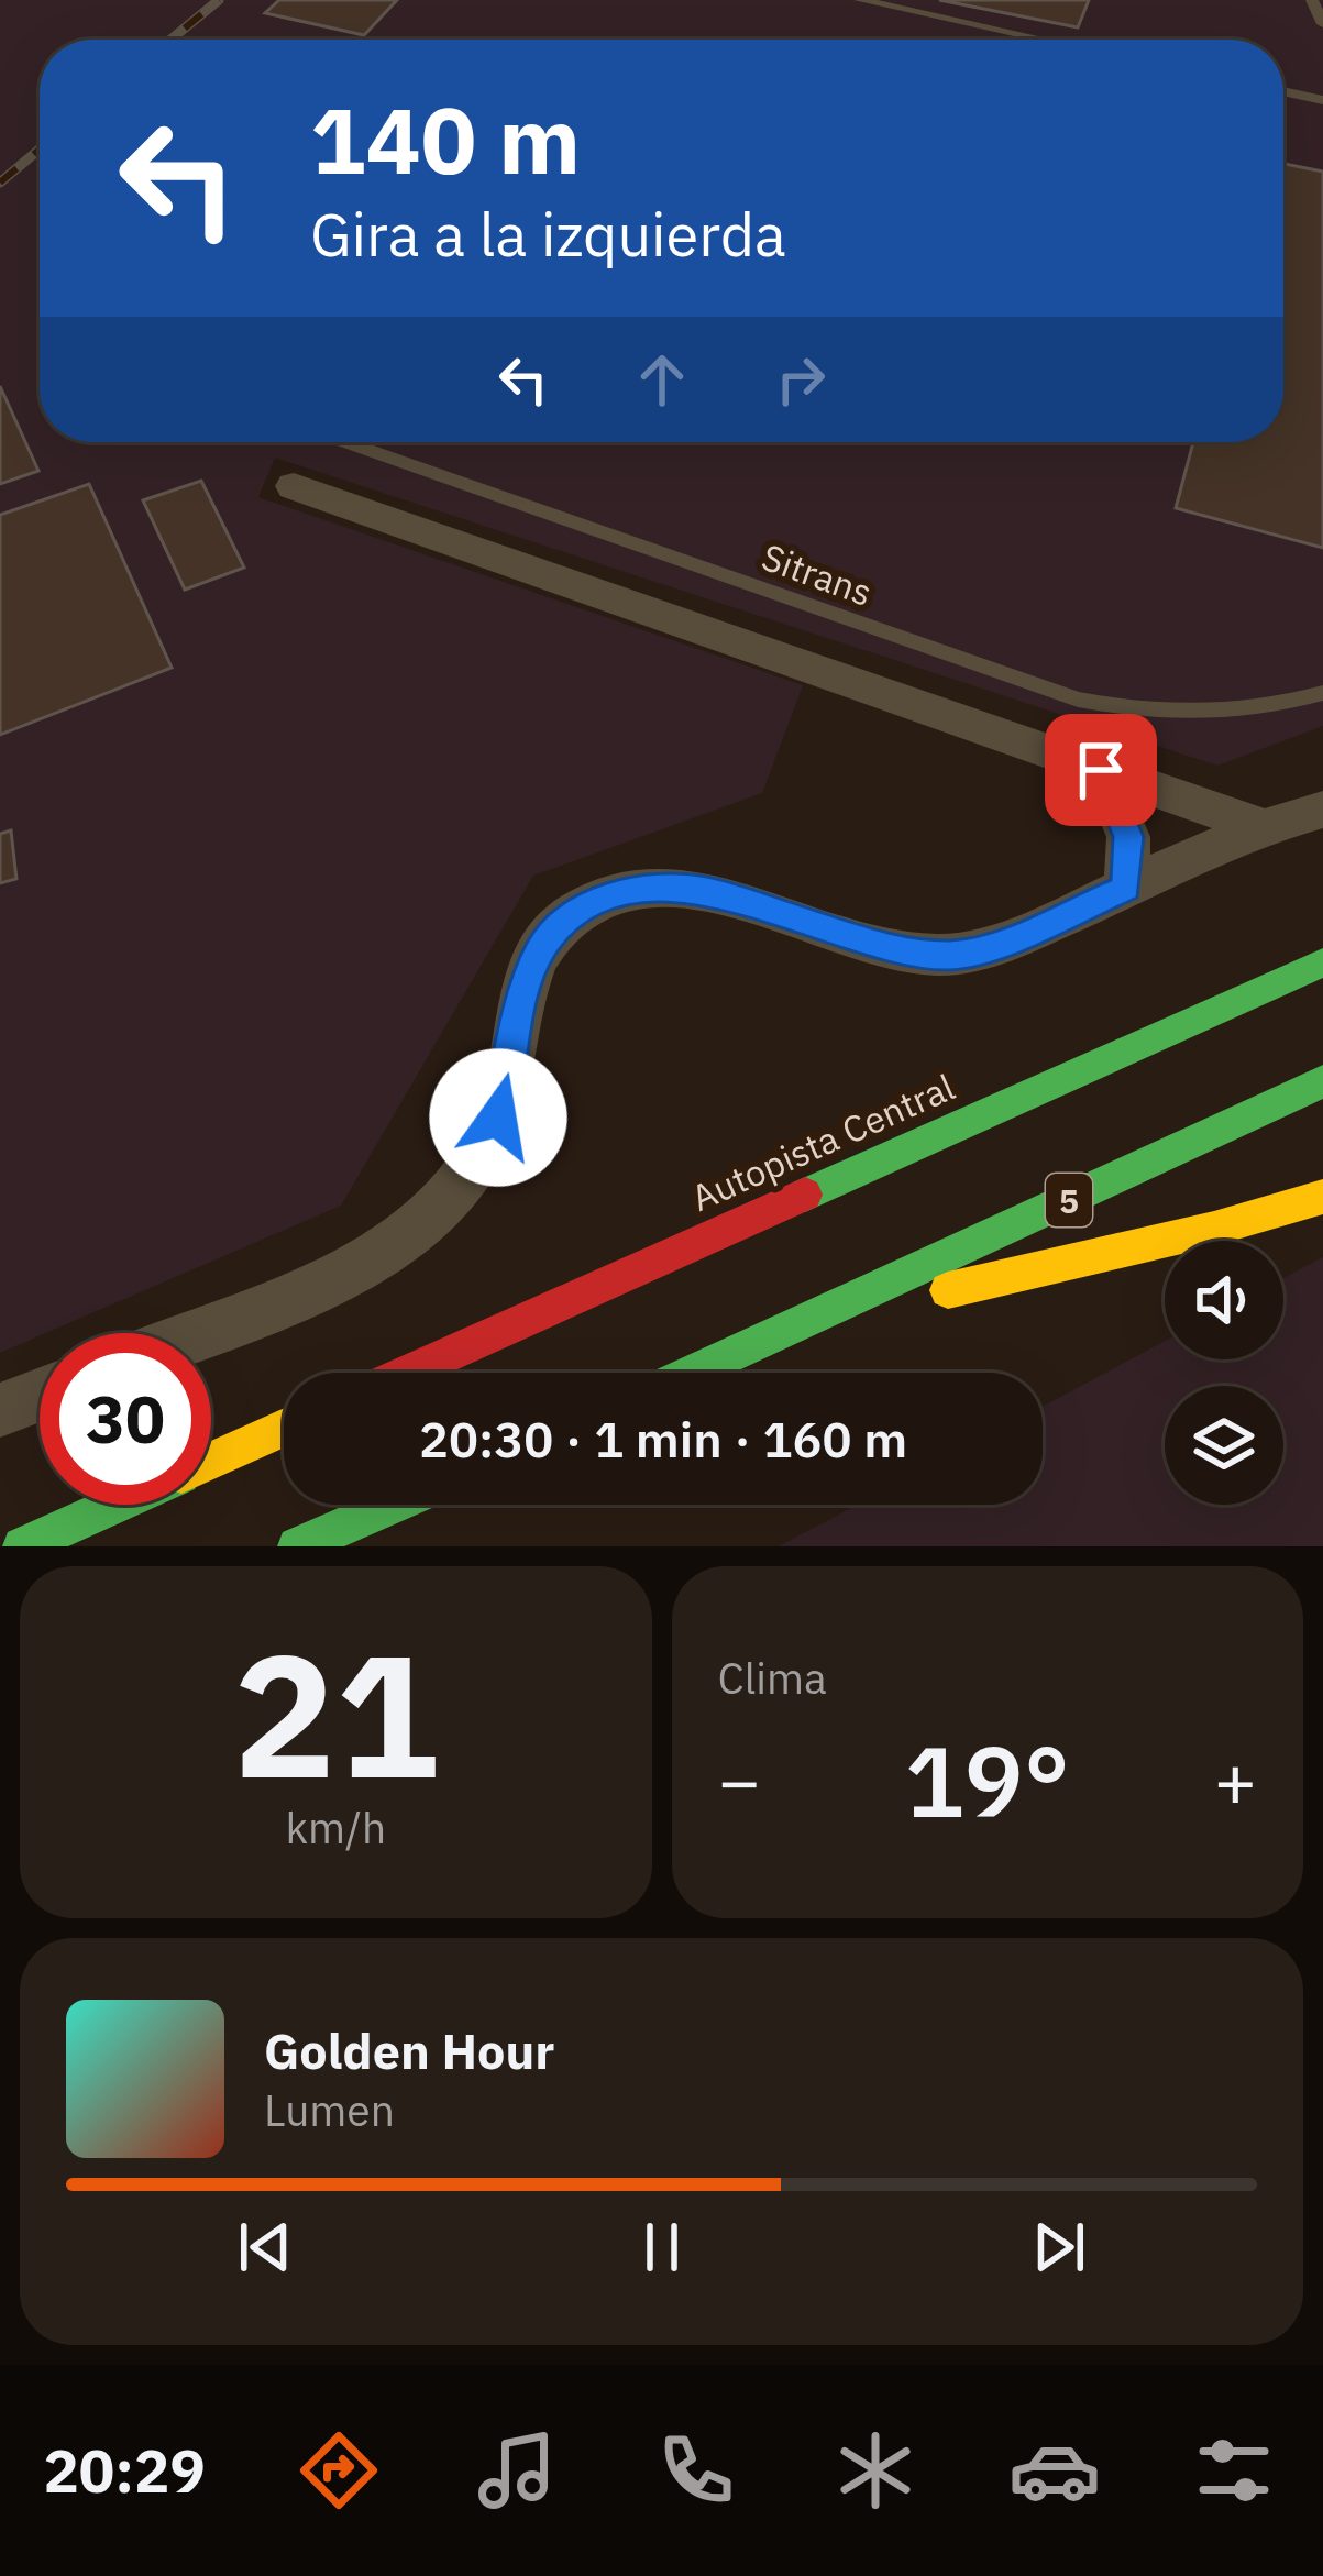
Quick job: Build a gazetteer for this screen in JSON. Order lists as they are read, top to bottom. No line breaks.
{"streets":{"highway":["Autopista Central","5"],"lane":["Sitrans"]},"page":{"turn":["140 m","Gira a la izquierda"],"limit":"30","trip":"20:30 · 1 min · 160 m","tile":[["21","km/h"],"Clima"],"heat":["−","19°","+"],"song":["Golden Hour","Lumen"],"tabs":"20:29"}}
